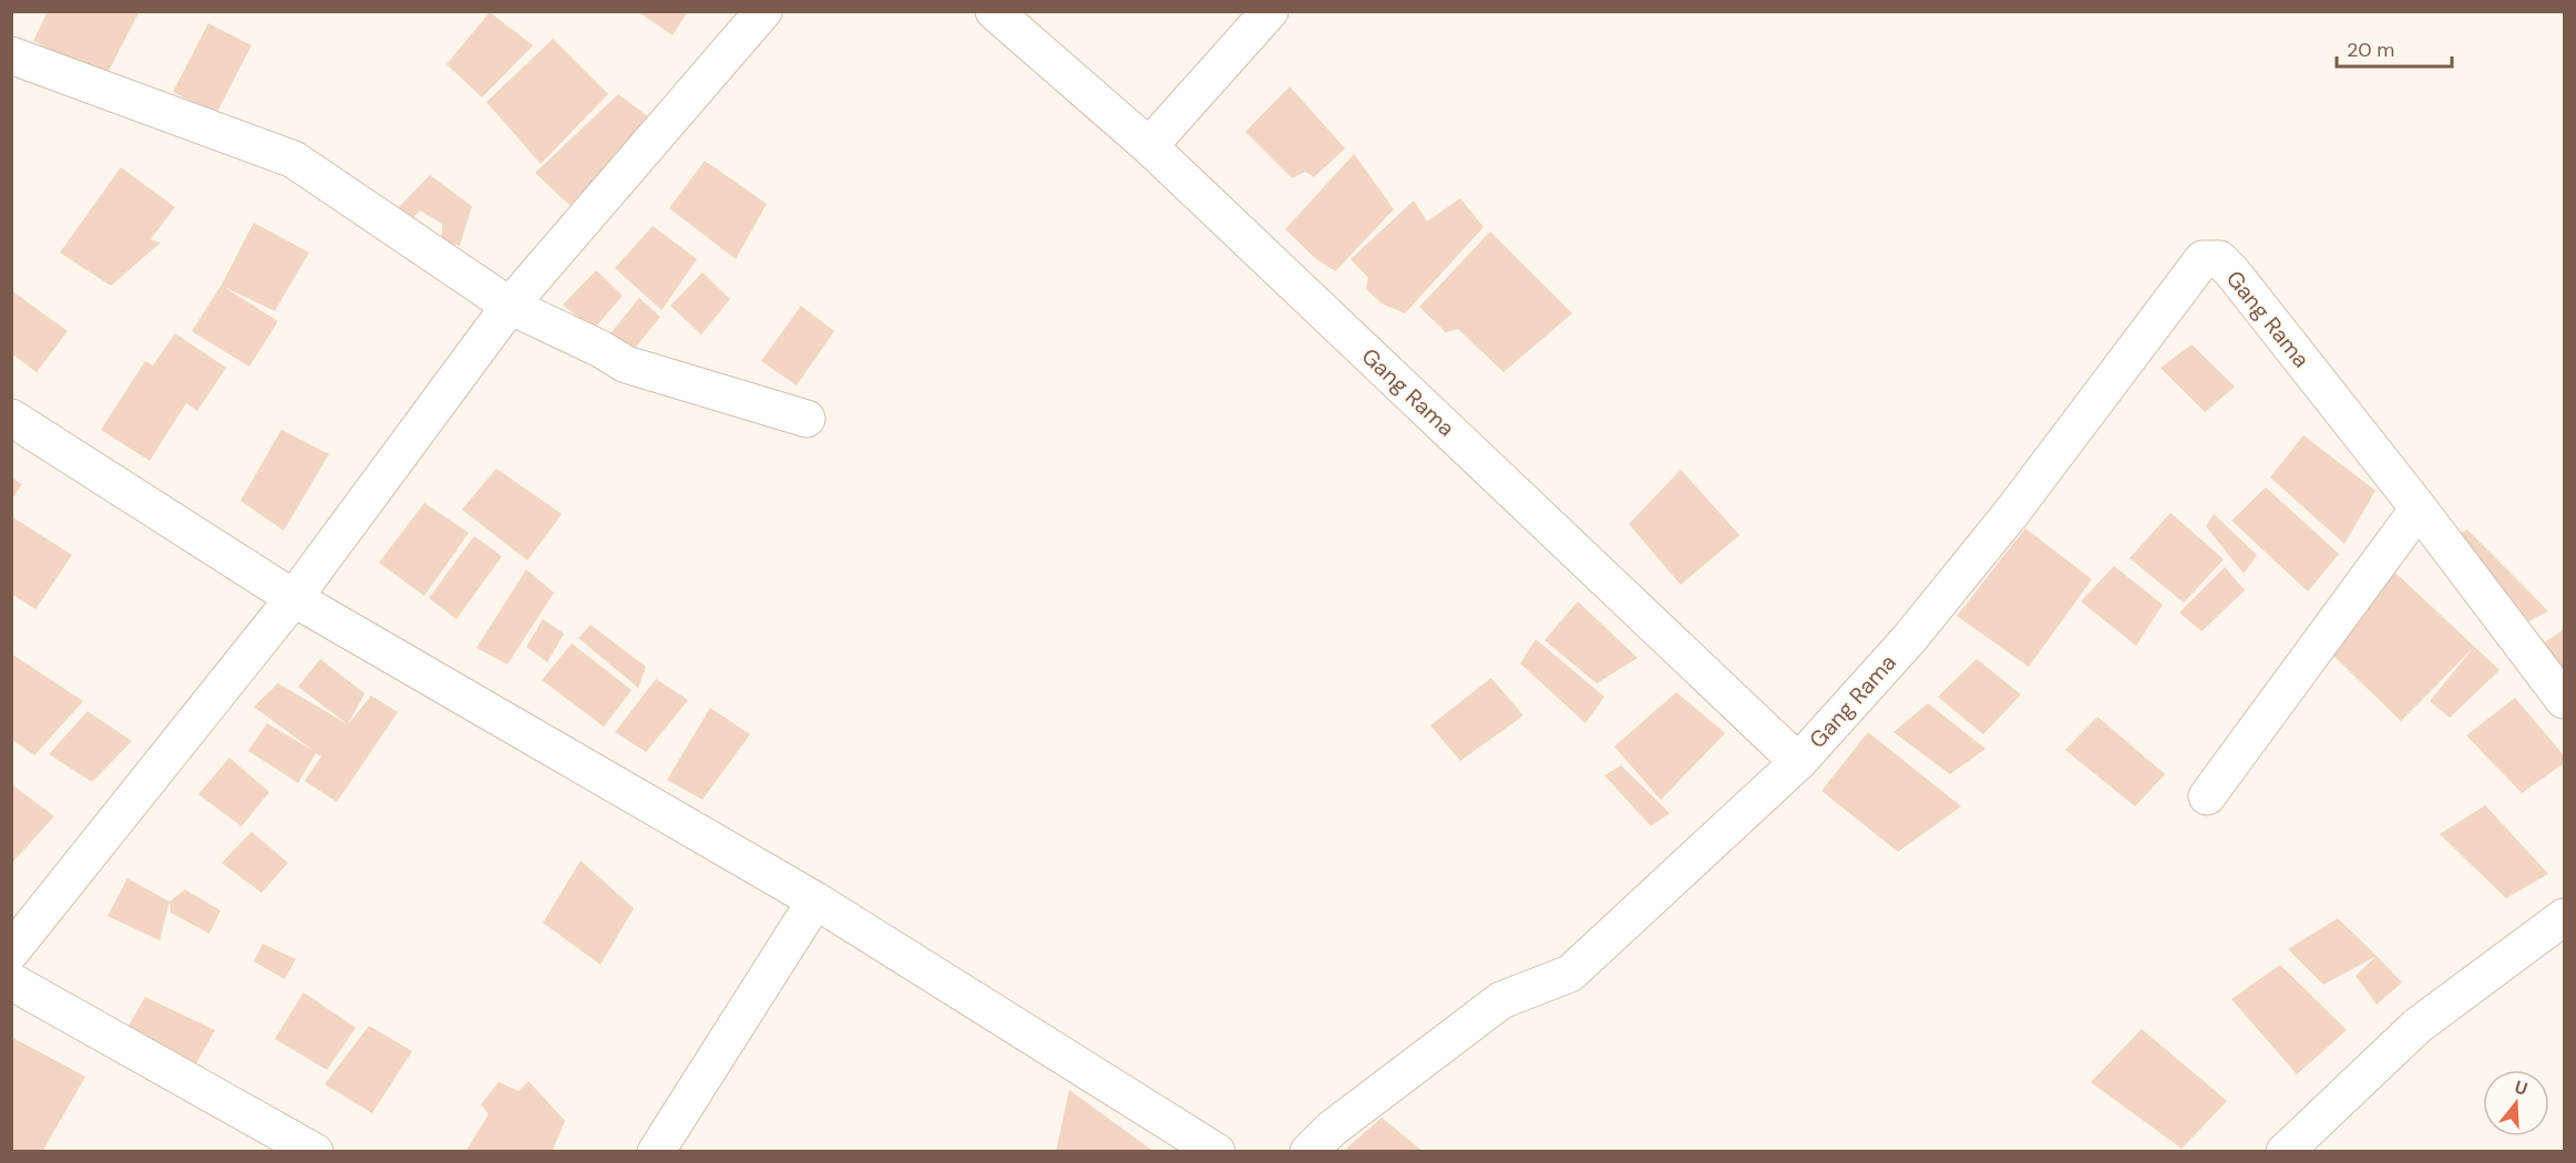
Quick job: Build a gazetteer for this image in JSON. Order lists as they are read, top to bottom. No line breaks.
{"streets":{"street":["Gang Rama"]},"scale_bar":"20 m","north":"top"}
